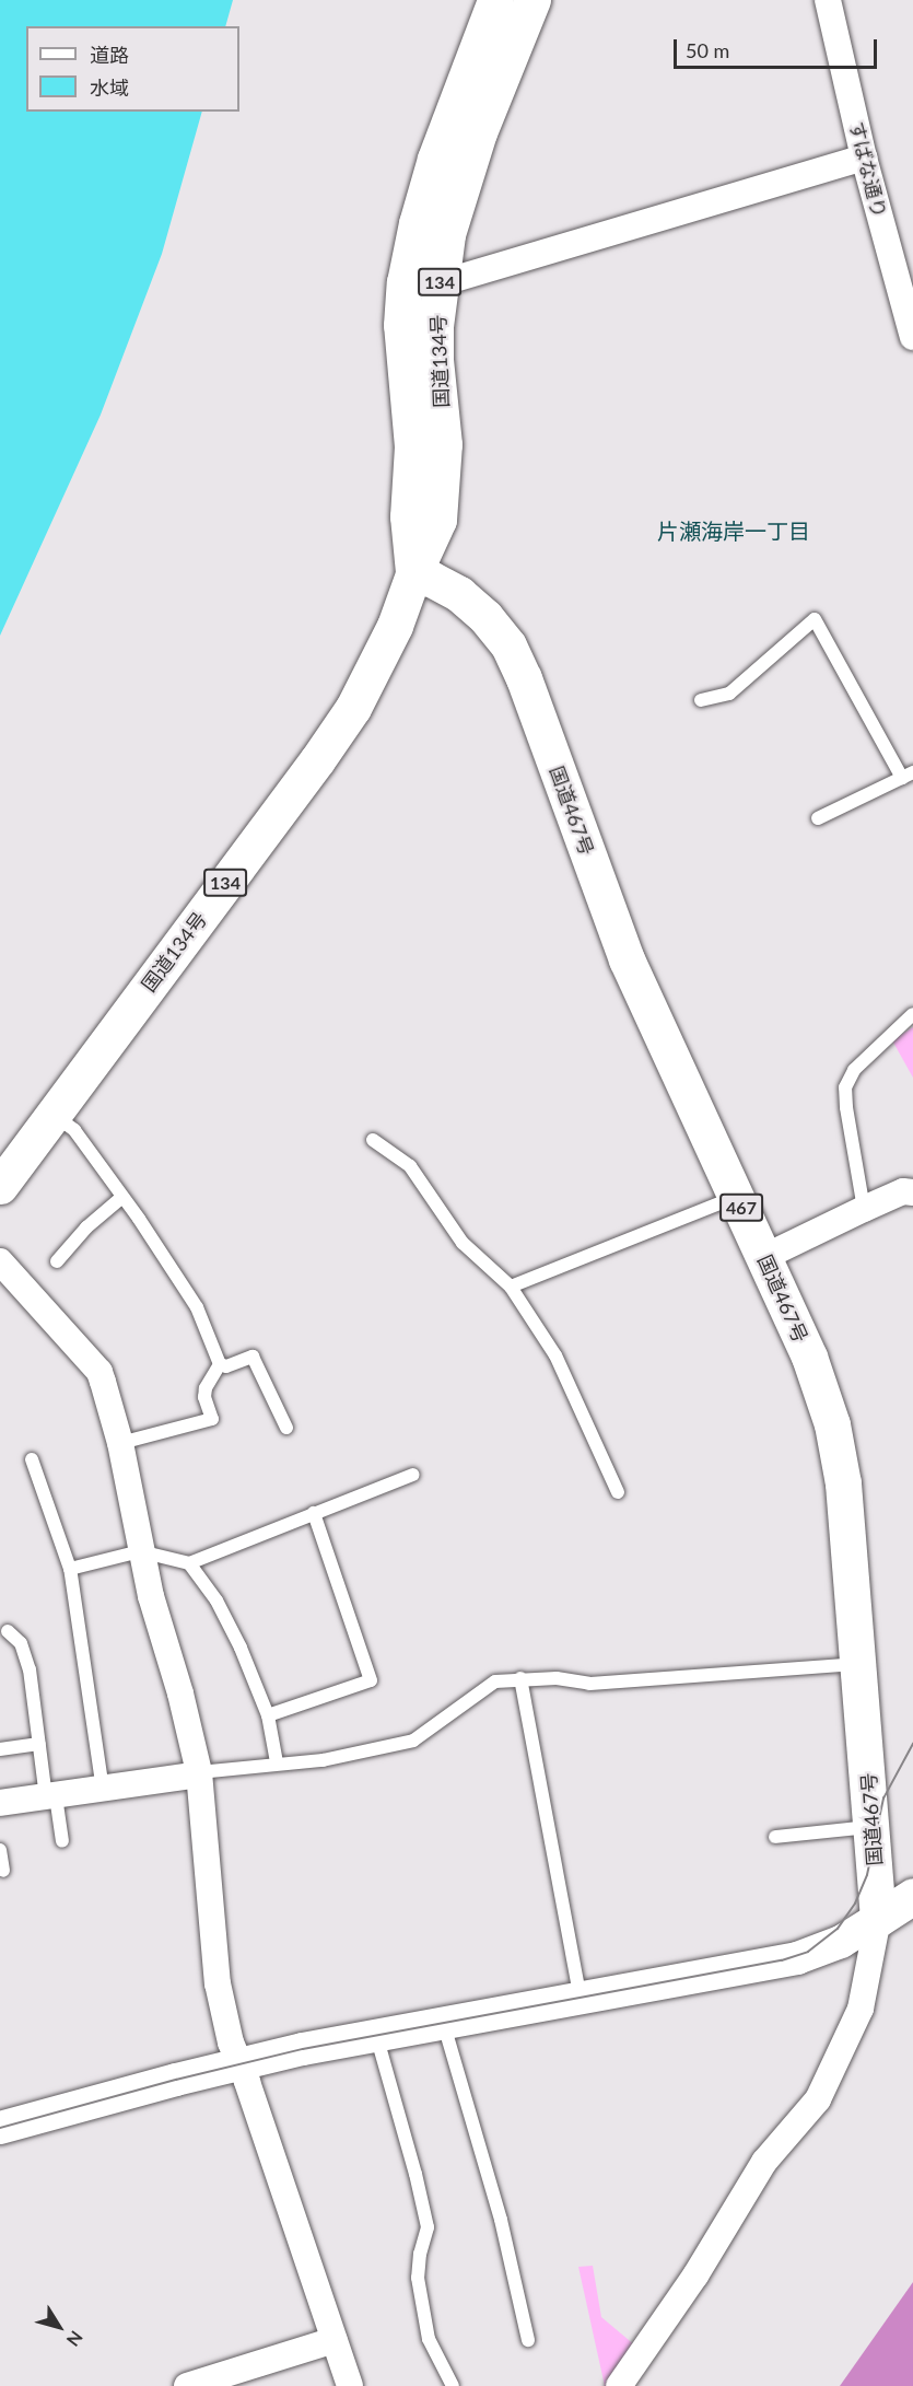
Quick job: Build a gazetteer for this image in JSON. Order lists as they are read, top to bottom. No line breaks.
{"streets":{"highway":["134","国道134号","国道467号","467"],"street":["すばな通り"]},"crossings":[["国道134号","国道467号"]],"districts":["片瀬海岸一丁目"],"legend":["道路","水域"],"scale_bar":"50 m","north":"bottom right"}
